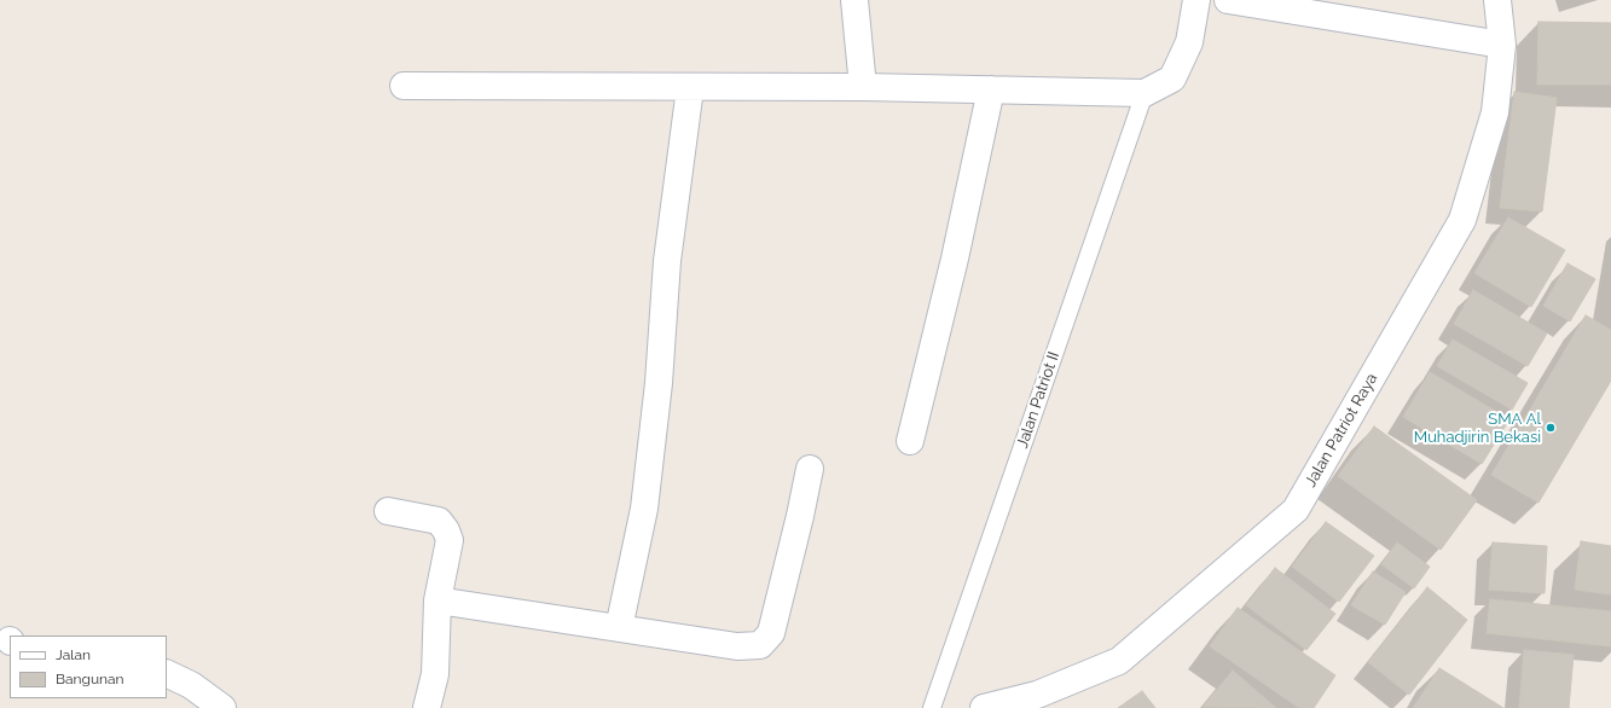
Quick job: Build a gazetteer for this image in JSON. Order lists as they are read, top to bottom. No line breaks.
{"streets":{"street":["Jalan Patriot Raya"],"lane":["Jalan Patriot II"]},"places":["SMA Al Muhadjirin Bekasi"],"legend":["Jalan","Bangunan"]}
